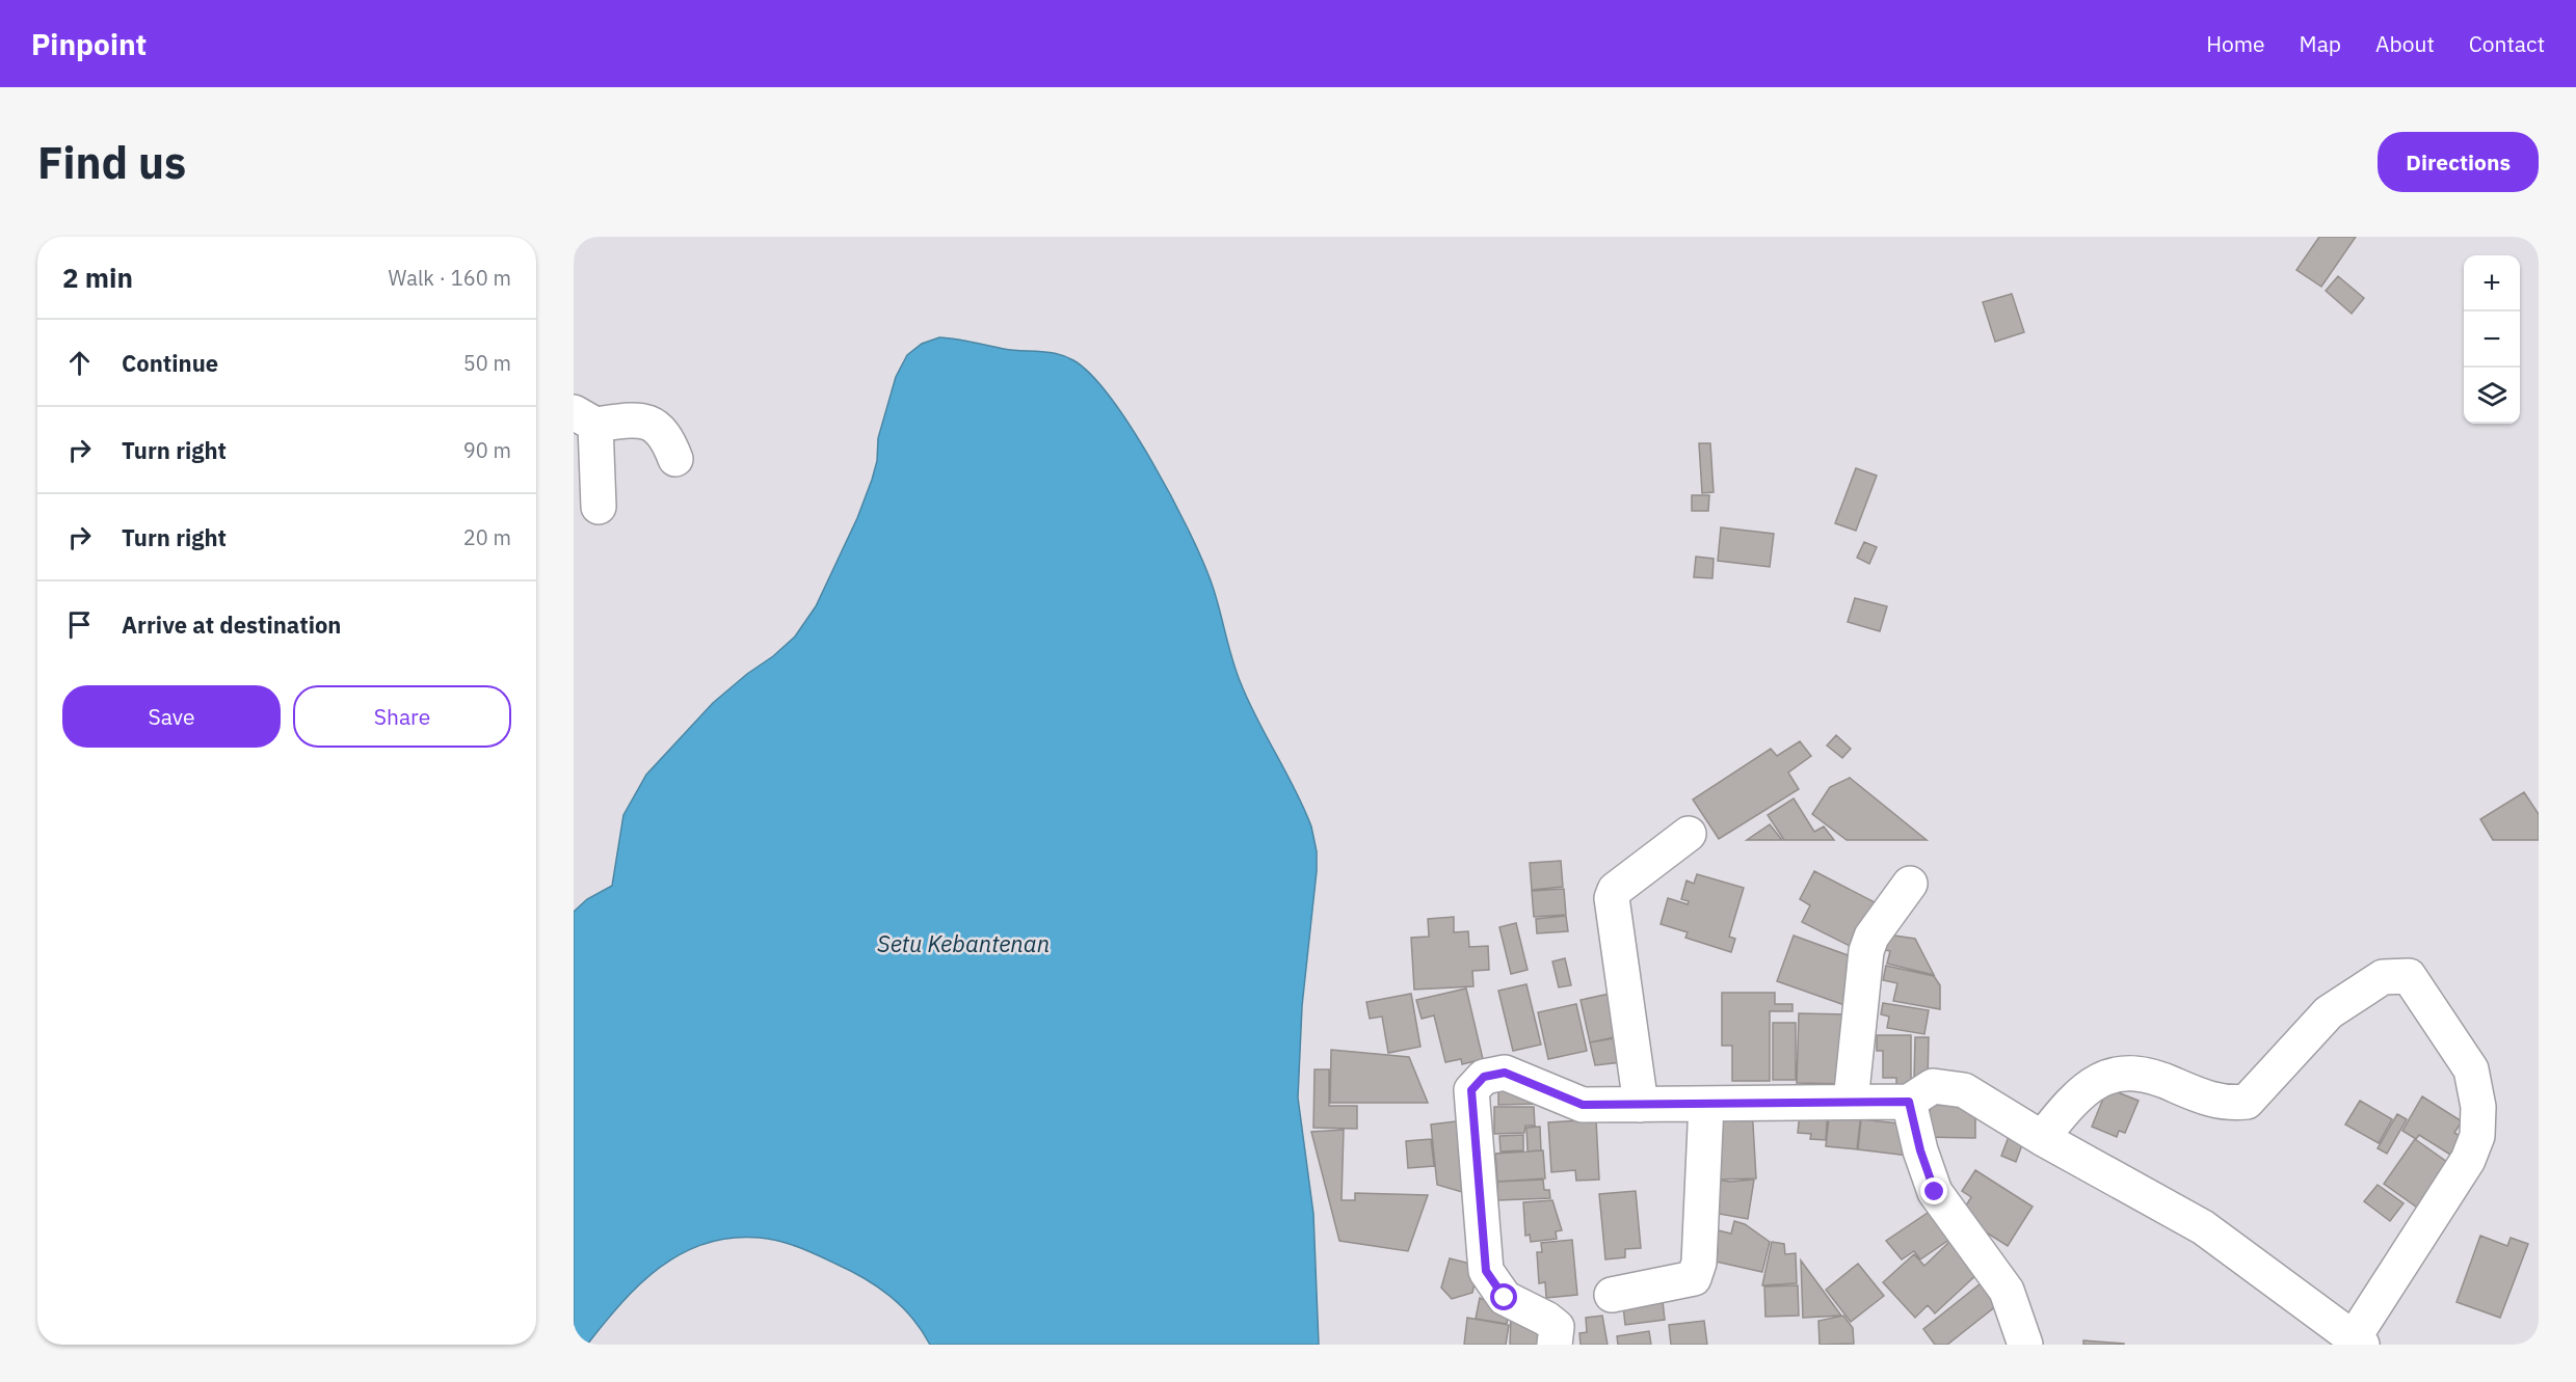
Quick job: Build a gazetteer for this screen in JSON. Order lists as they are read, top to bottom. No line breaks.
{"water":["Setu Kebantenan"],"page":{"header":"Pinpoint","nav":["Home","Map","About","Contact"],"buttons":["Directions",["Save","Share"]],"title":"Find us","heading":["2 min","Walk · 160 m"],"map_buttons":["+","−"],"list":[["Continue","50 m"],["Turn right","90 m"],["Turn right","20 m"],"Arrive at destination"]}}
